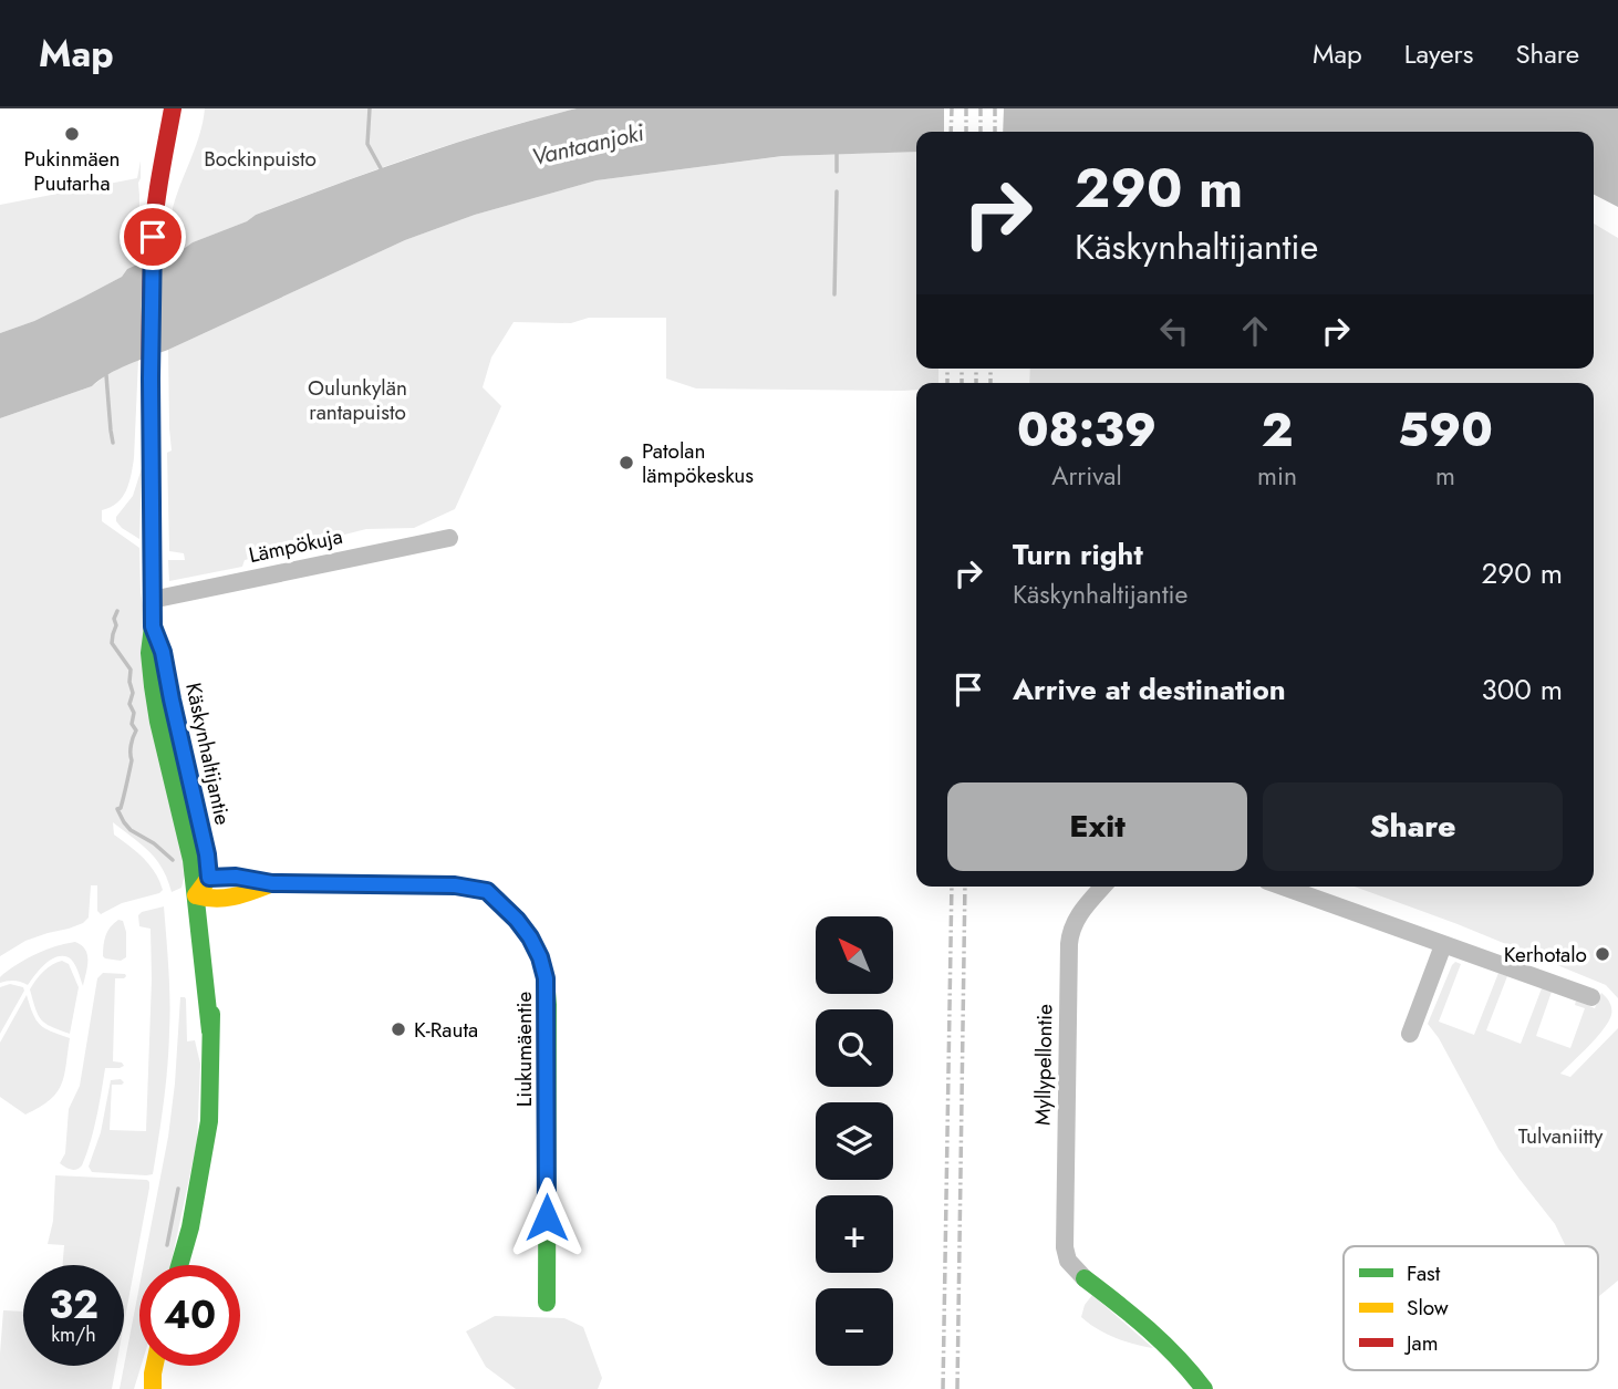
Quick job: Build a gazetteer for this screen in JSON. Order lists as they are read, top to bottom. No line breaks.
{"streets":{"main road":["Käskynhaltijantie","Liukumäentie"],"street":["Lämpökuja","Myllypellontie"]},"crossings":[["Lämpökuja","Käskynhaltijantie"],["Käskynhaltijantie","Liukumäentie"]],"water":["Vantaanjoki"],"parks":["Bockinpuisto","Oulunkylän rantapuisto","Tulvaniitty"],"places":["Pukinmäen Puutarha","Patolan lämpökeskus","Kerhotalo","K-Rauta"],"legend":["Fast","Slow","Jam"],"north":"top left","page":{"header":"Map","nav":["Map","Layers","Share"],"turn":["290 m","Käskynhaltijantie"],"eta":["08:39","Arrival","2","min","590","m"],"list":[{"name":"Turn right","note":"Käskynhaltijantie","value":"290 m"},{"name":"Arrive at destination","value":"300 m"}],"buttons":["Exit","Share"],"map_buttons":["+","−"],"speed":"32 km/h","limit":"40"}}
